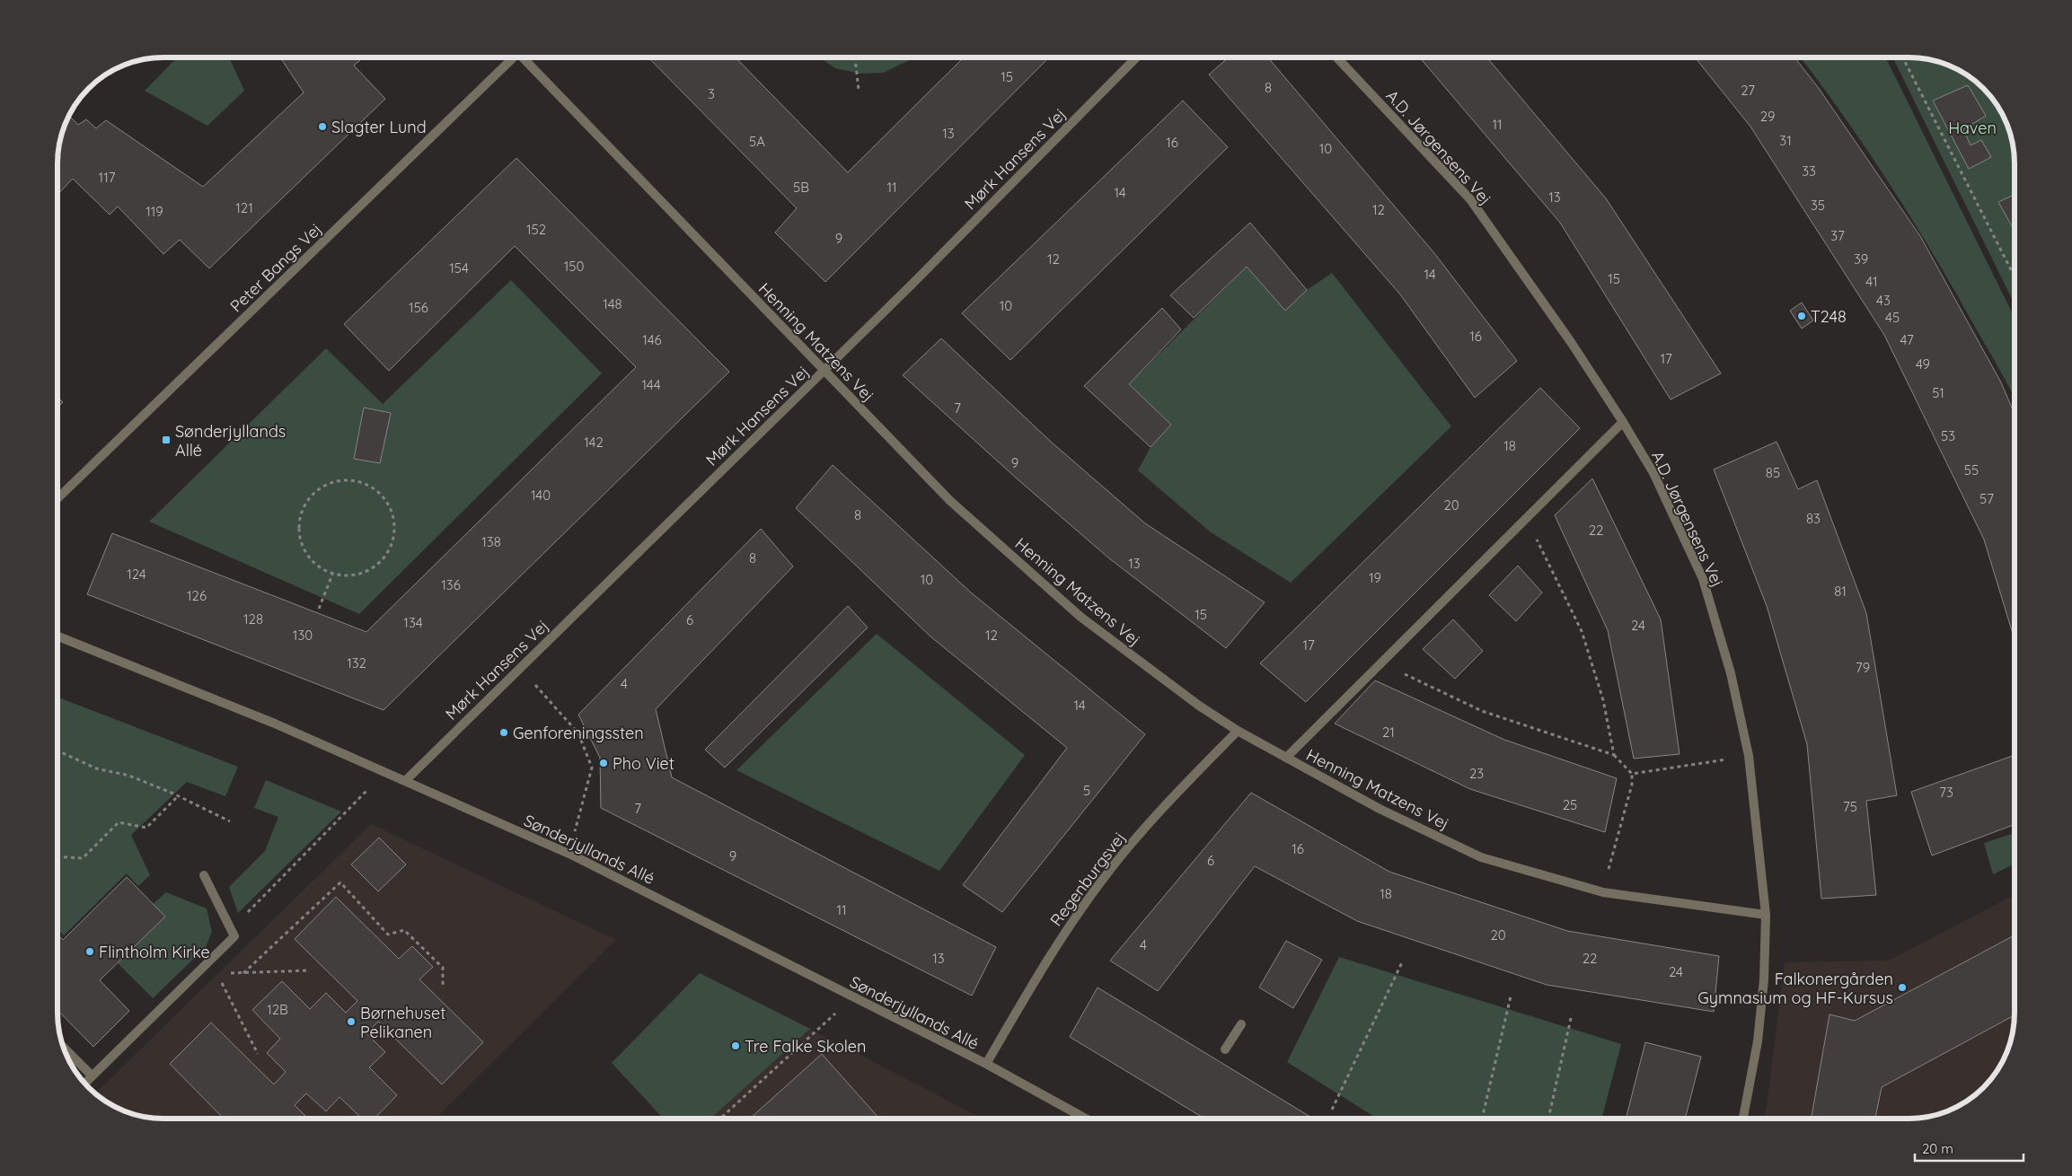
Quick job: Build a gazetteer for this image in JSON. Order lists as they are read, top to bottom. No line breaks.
{"streets":{"street":["A.D. Jørgensens Vej","Mørk Hansens Vej","Peter Bangs Vej","Henning Matzens Vej","Sønderjyllands Allé","Regenburgsvej"]},"crossings":[["A.D. Jørgensens Vej","Henning Matzens Vej"],["Mørk Hansens Vej","Henning Matzens Vej"],["Mørk Hansens Vej","Sønderjyllands Allé"],["Henning Matzens Vej","Regenburgsvej"],["Sønderjyllands Allé","Regenburgsvej"]],"parks":["Haven"],"places":{"other":["Slagter Lund","T248","Genforeningssten","Pho Viet","Flintholm Kirke","Falkonergården Gymnasium og HF-Kursus","Børnehuset Pelikanen","Tre Falke Skolen"],"transit":["Sønderjyllands Allé"]},"house_numbers":["15","8","27","3","29","11","13","31","5A","16","10","33","117","5B","11","14","13","35","121","12","119","152","37","9","12","39","150","154","14","15","41","43","148","10","156","45","16","146","47","17","49","144","51","7","53","142","18","9","55","85","140","57","20","8","83","22","138","8","13","124","19","10","136","81","126","15","128","6","134","24","130","12","17","132","79","4","14","21","23","5","73","25","75","7","16","9","6","18","11","20","4","13","22","24","12B"],"scale_bar":"20 m"}
